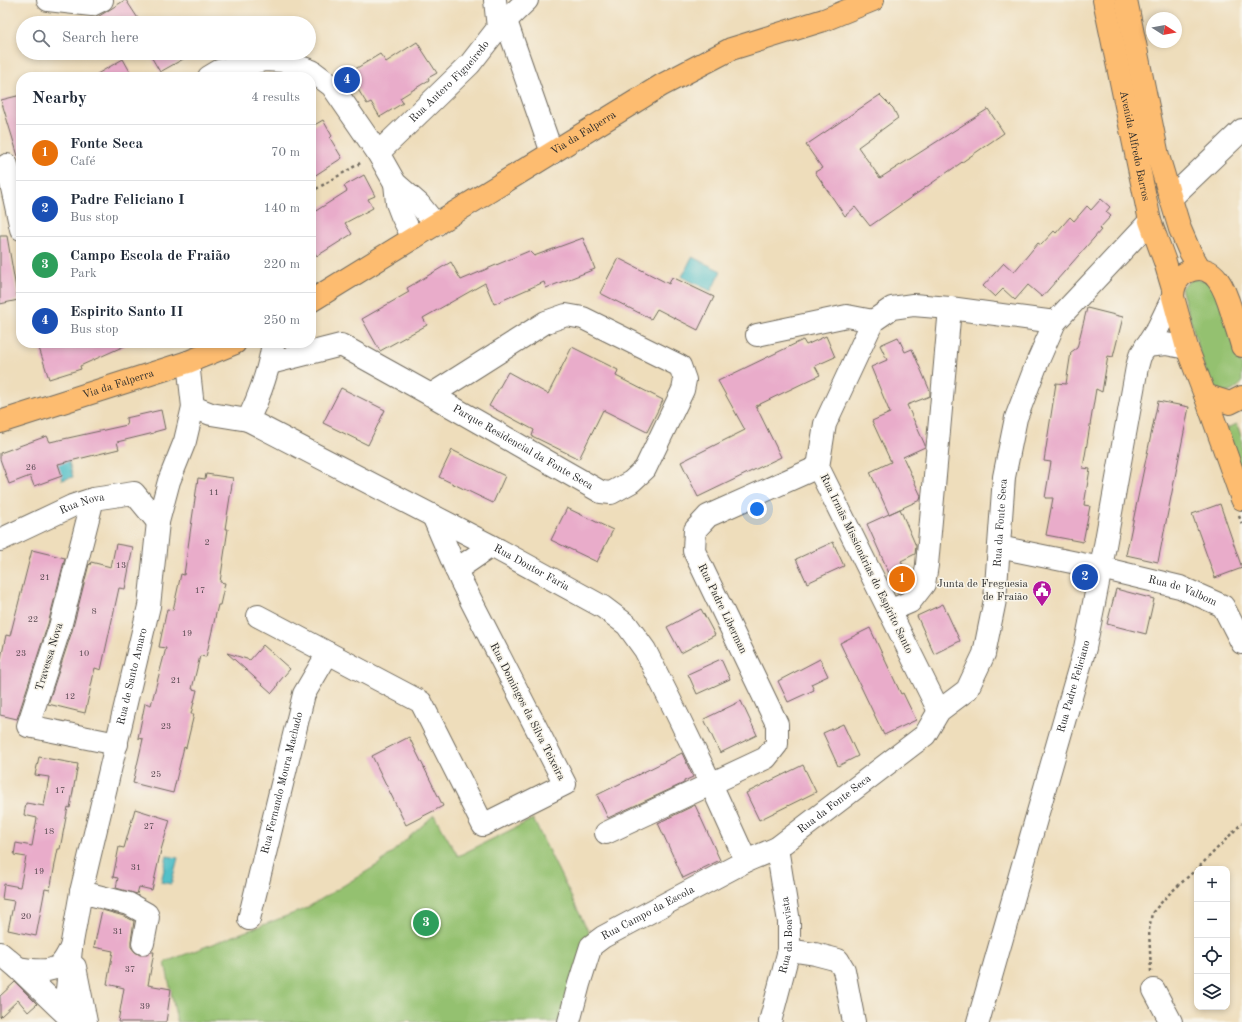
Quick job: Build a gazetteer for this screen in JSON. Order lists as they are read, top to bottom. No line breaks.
{"streets":{"main road":["Via da Falperra","Avenida Alfredo Barros"],"street":["Rua Antero Figueiredo","Parque Residencial da Fonte Seca","Rua Nova","Rua da Fonte Seca","Rua Irmãs Missionárias do Espírito Santo","Rua Doutor Faria","Rua de Valbom","Rua Padre Liberman","Travessa Nova","Rua de Santo Amaro","Rua Padre Feliciano","Rua Domingos da Silva Teixeira","Rua Fernando Moura Machado","Rua Campo da Escola","Rua da Boavista"]},"crossings":[["Via da Falperra","Rua de Santo Amaro"],["Avenida Alfredo Barros","Rua da Fonte Seca"],["Avenida Alfredo Barros","Rua Padre Feliciano"],["Rua Nova","Travessa Nova"],["Rua Nova","Rua de Santo Amaro"],["Rua da Fonte Seca","Rua Irmãs Missionárias do Espírito Santo"],["Rua da Fonte Seca","Rua de Valbom"],["Rua da Fonte Seca","Rua Campo da Escola"],["Rua da Fonte Seca","Rua da Boavista"],["Rua Irmãs Missionárias do Espírito Santo","Rua Padre Liberman"],["Rua Doutor Faria","Rua Padre Liberman"],["Rua Doutor Faria","Rua de Santo Amaro"],["Rua Doutor Faria","Rua Domingos da Silva Teixeira"],["Rua Doutor Faria","Rua Campo da Escola"],["Rua de Valbom","Rua Padre Feliciano"],["Travessa Nova","Rua de Santo Amaro"],["Rua Domingos da Silva Teixeira","Rua Fernando Moura Machado"],["Rua Campo da Escola","Rua da Boavista"]],"places":{"public building":["Junta de Freguesia de Fraião"]},"house_numbers":["26","11","2","13","21","17","8","22","19","23","10","21","12","23","25","17","27","18","31","19","20","31","37","39"],"north":"right","page":{"search":"Search here","pins":["4","2","1","3"],"heading":["Nearby","4 results"],"list":[{"mark":"1","name":"Fonte Seca","note":"Café","value":"70 m"},{"mark":"2","name":"Padre Feliciano I","note":"Bus stop","value":"140 m"},{"mark":"3","name":"Campo Escola de Fraião","note":"Park","value":"220 m"},{"mark":"4","name":"Espirito Santo II","note":"Bus stop","value":"250 m"}],"map_buttons":["+","−"]}}
